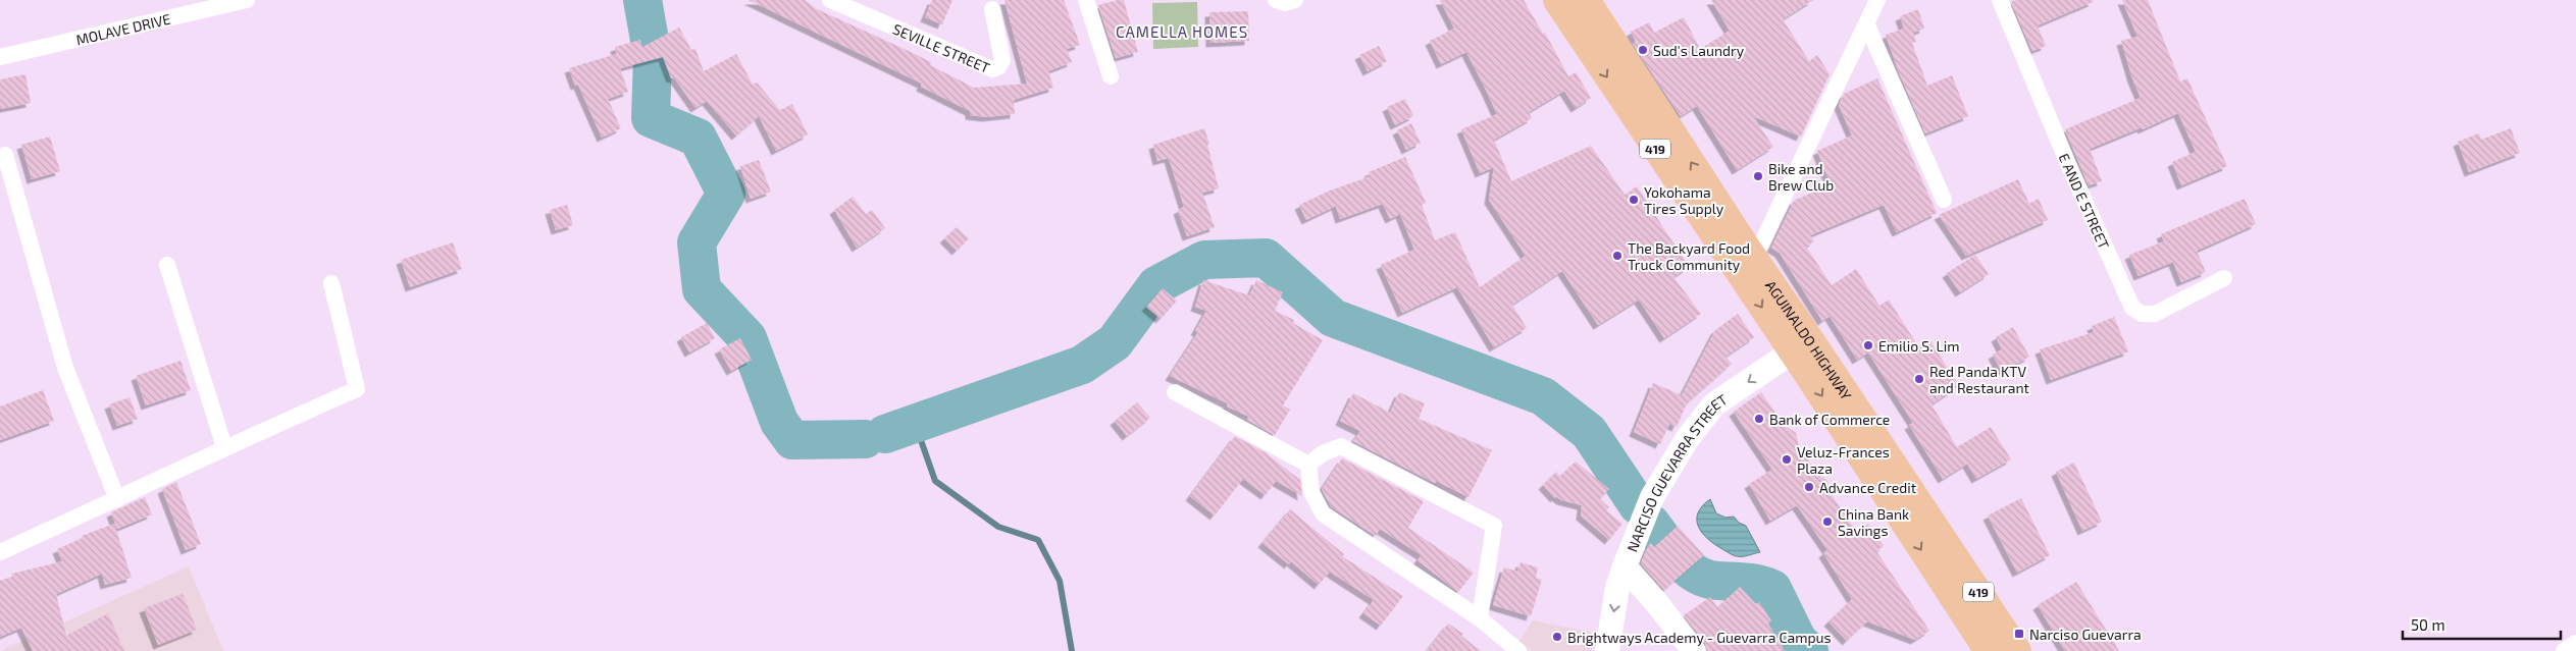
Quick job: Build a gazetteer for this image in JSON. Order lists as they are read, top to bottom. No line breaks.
{"streets":{"highway":["419","AGUINALDO HIGHWAY"],"street":["MOLAVE DRIVE","SEVILLE STREET","E AND E STREET","NARCISO GUEVARRA STREET"]},"crossings":[["AGUINALDO HIGHWAY","NARCISO GUEVARRA STREET"]],"one_way":["NARCISO GUEVARRA STREET"],"districts":["CAMELLA HOMES"],"places":{"other":["Sud's Laundry","Bike and Brew Club","Yokohama Tires Supply","The Backyard Food Truck Community","Emilio S. Lim","Red Panda KTV and Restaurant","Bank of Commerce","Veluz-Frances Plaza","Advance Credit","China Bank Savings","Brightways Academy - Guevarra Campus"],"transit":["Narciso Guevarra"]},"scale_bar":"50 m"}
